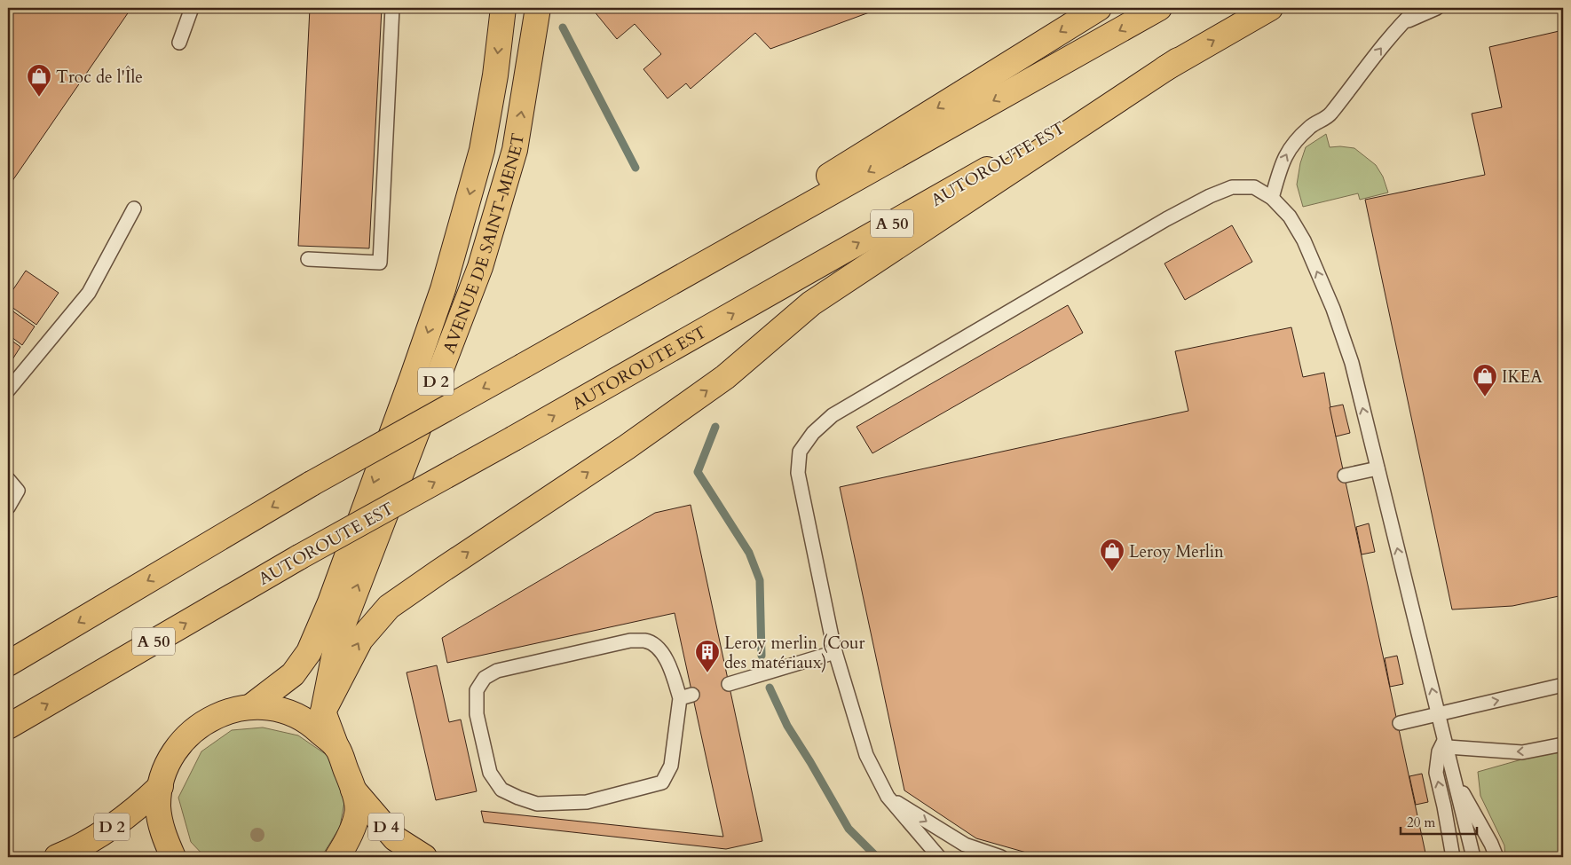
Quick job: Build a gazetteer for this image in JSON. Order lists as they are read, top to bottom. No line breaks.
{"streets":{"main road":["AUTOROUTE EST","A 50","AVENUE DE SAINT-MENET","D 2","D 4"]},"places":{"shop":["Troc de l'Île","IKEA","Leroy Merlin"],"building":["Leroy merlin (Cour des matériaux)"]},"scale_bar":"20 m"}
